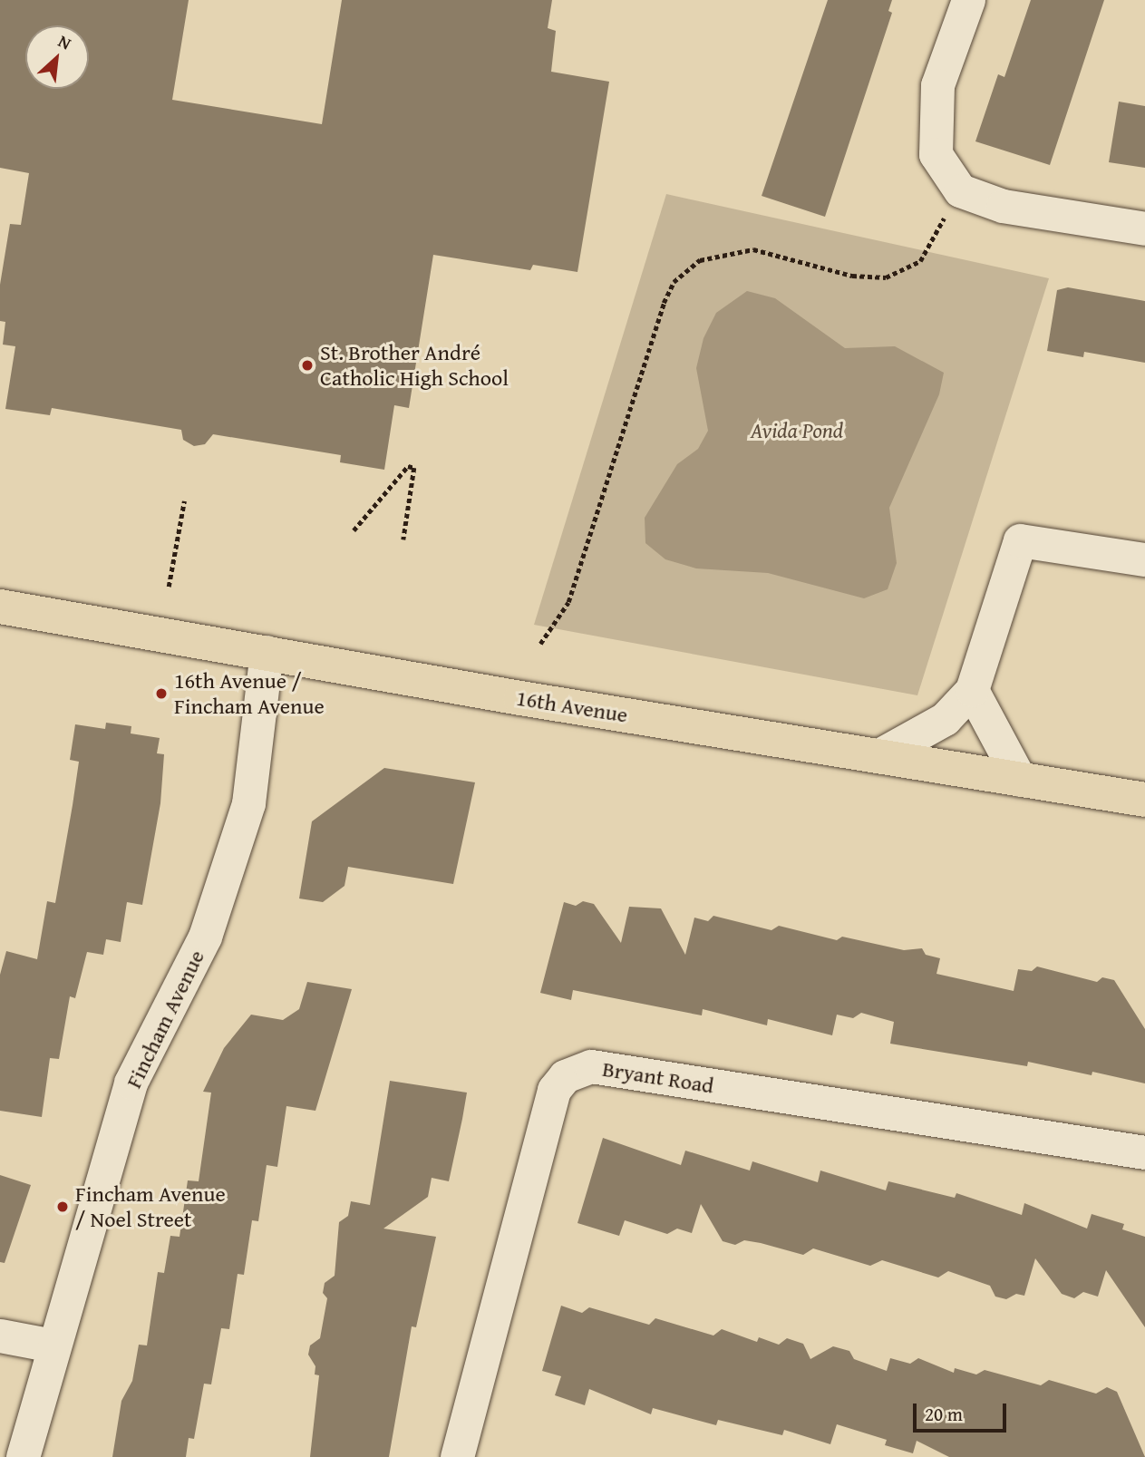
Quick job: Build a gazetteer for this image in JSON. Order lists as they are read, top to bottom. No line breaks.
{"streets":{"main road":["16th Avenue"],"street":["Fincham Avenue","Bryant Road"]},"crossings":[["16th Avenue","Fincham Avenue"]],"parks":["Avida Pond"],"places":["St. Brother André Catholic High School","16th Avenue / Fincham Avenue","Fincham Avenue / Noel Street"],"scale_bar":"20 m","north":"top right"}
